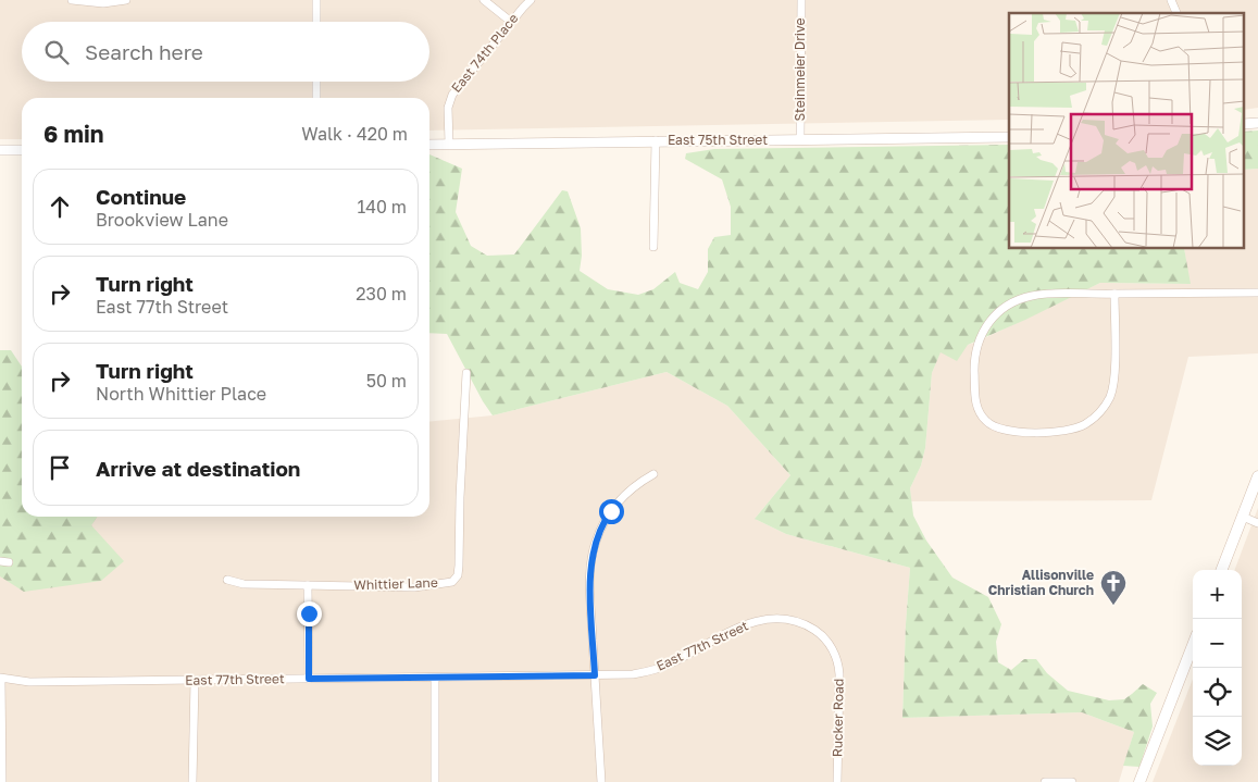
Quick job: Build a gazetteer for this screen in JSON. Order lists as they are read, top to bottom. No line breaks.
{"streets":{"street":["East 74th Place","Steinmeier Drive","East 75th Street","Whittier Lane","East 77th Street","Rucker Road"]},"crossings":[["East 74th Place","East 75th Street"],["Steinmeier Drive","East 75th Street"],["East 77th Street","Rucker Road"]],"places":{"church":["Allisonville Christian Church"]},"page":{"search":"Search here","heading":["6 min","Walk · 420 m"],"list":[["Continue","Brookview Lane","140 m"],["Turn right","East 77th Street","230 m"],["Turn right","North Whittier Place","50 m"],"Arrive at destination"],"map_buttons":["+","−"]}}
